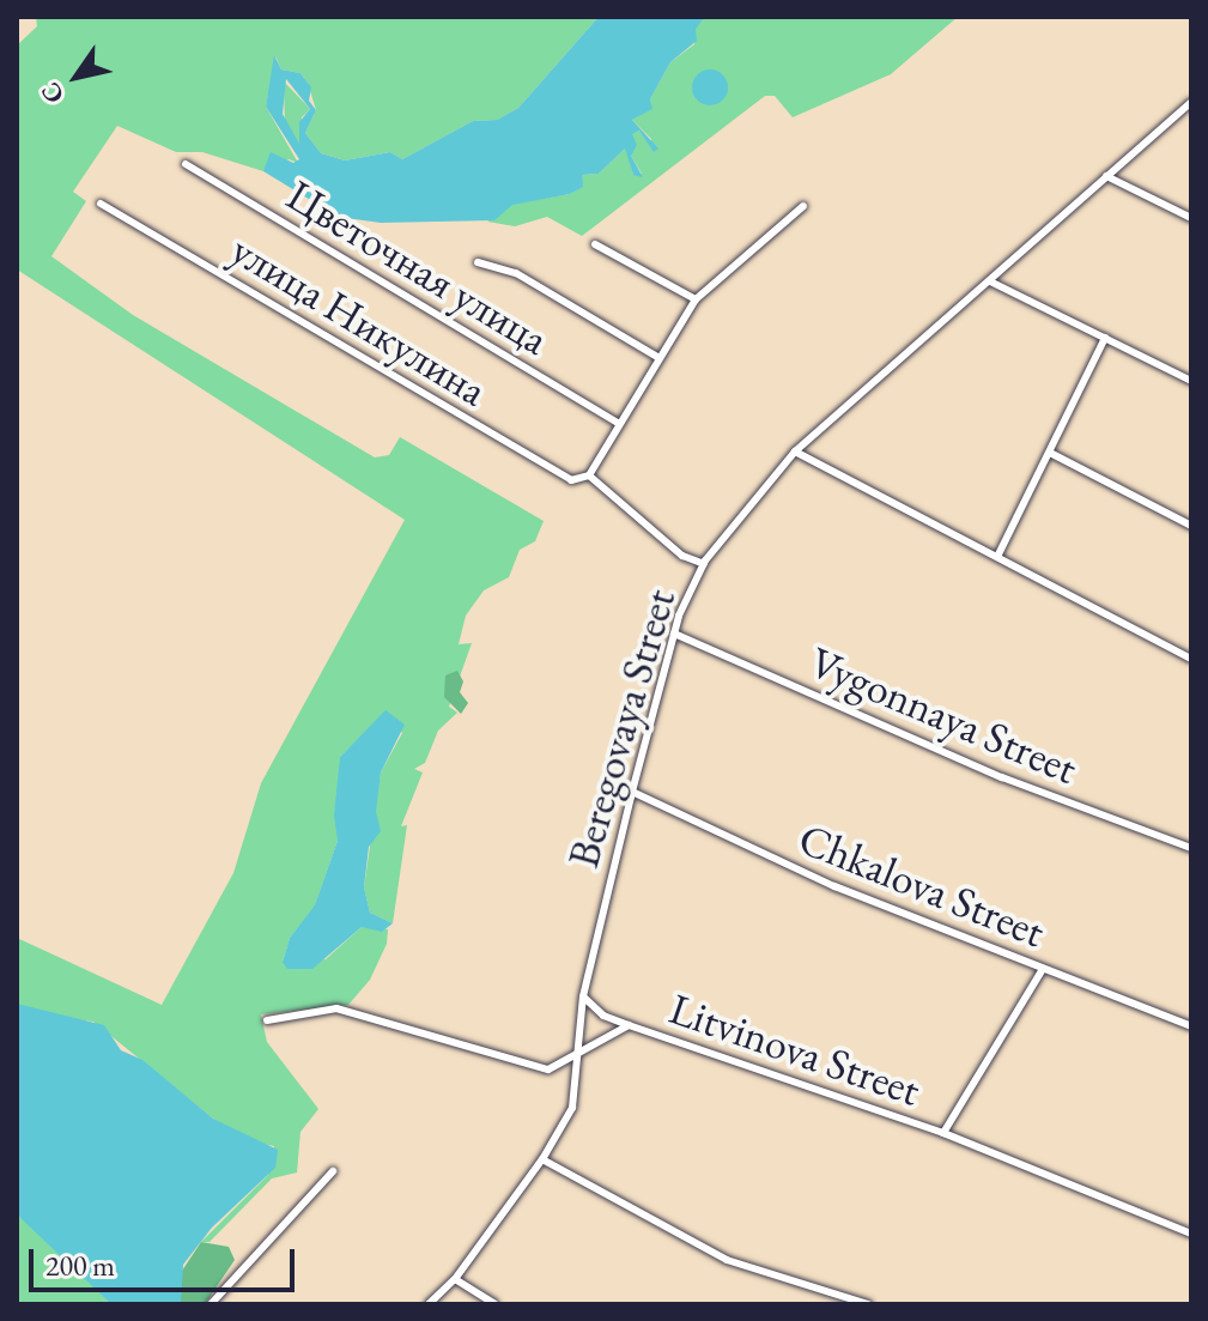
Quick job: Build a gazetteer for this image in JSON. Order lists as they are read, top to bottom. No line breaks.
{"streets":{"street":["Цветочная улица","улица Никулина","Vygonnaya Street","Beregovaya Street","Chkalova Street","Litvinova Street"]},"crossings":[["Vygonnaya Street","Beregovaya Street"],["Beregovaya Street","Chkalova Street"],["Beregovaya Street","Litvinova Street"]],"scale_bar":"200 m","north":"bottom left"}
